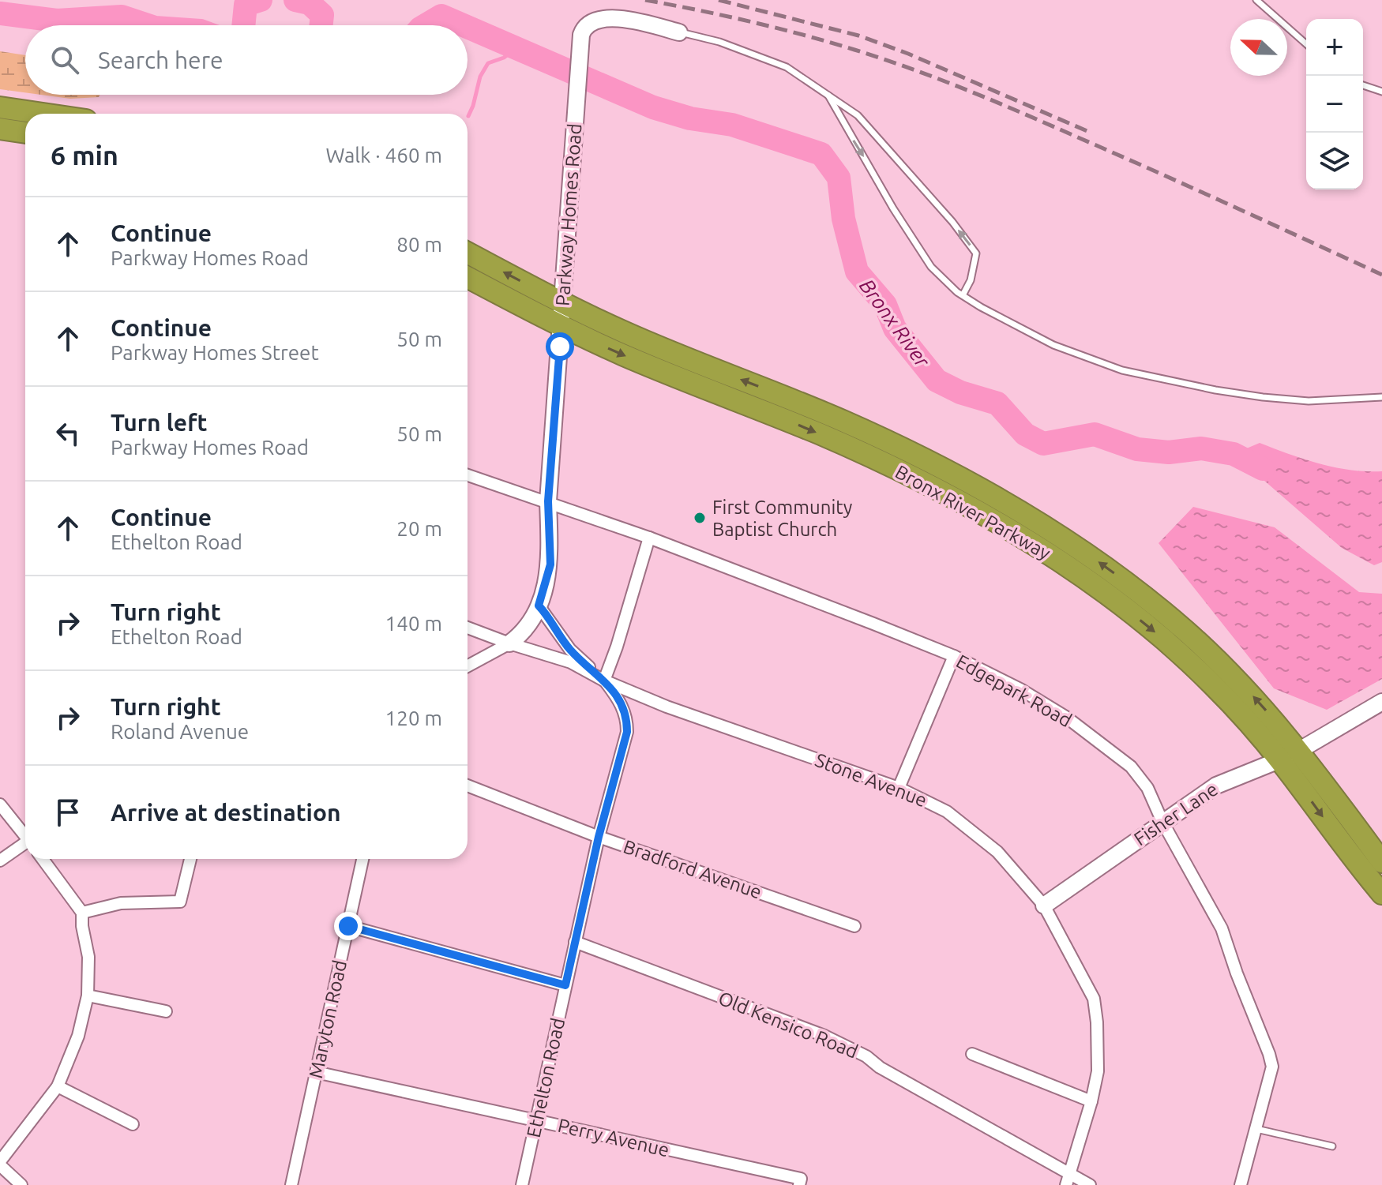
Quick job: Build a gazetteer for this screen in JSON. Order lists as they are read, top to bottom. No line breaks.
{"streets":{"highway":["Bronx River Parkway"],"street":["Parkway Homes Road","Edgepark Road","Stone Avenue","Fisher Lane","Bradford Avenue","Maryton Road","Old Kensico Road","Ethelton Road","Perry Avenue"]},"crossings":[["Parkway Homes Road","Bronx River Parkway"],["Parkway Homes Road","Edgepark Road"],["Parkway Homes Road","Stone Avenue"],["Bronx River Parkway","Fisher Lane"],["Edgepark Road","Fisher Lane"],["Stone Avenue","Fisher Lane"],["Stone Avenue","Old Kensico Road"],["Stone Avenue","Ethelton Road"],["Bradford Avenue","Ethelton Road"],["Maryton Road","Perry Avenue"],["Old Kensico Road","Ethelton Road"],["Ethelton Road","Perry Avenue"]],"water":["Bronx River"],"places":["First Community Baptist Church"],"north":"left","page":{"map_buttons":["+","−"],"search":"Search here","heading":["6 min","Walk · 460 m"],"list":[["Continue","Parkway Homes Road","80 m"],["Continue","Parkway Homes Street","50 m"],["Turn left","Parkway Homes Road","50 m"],["Continue","Ethelton Road","20 m"],["Turn right","Ethelton Road","140 m"],["Turn right","Roland Avenue","120 m"],"Arrive at destination"]}}
